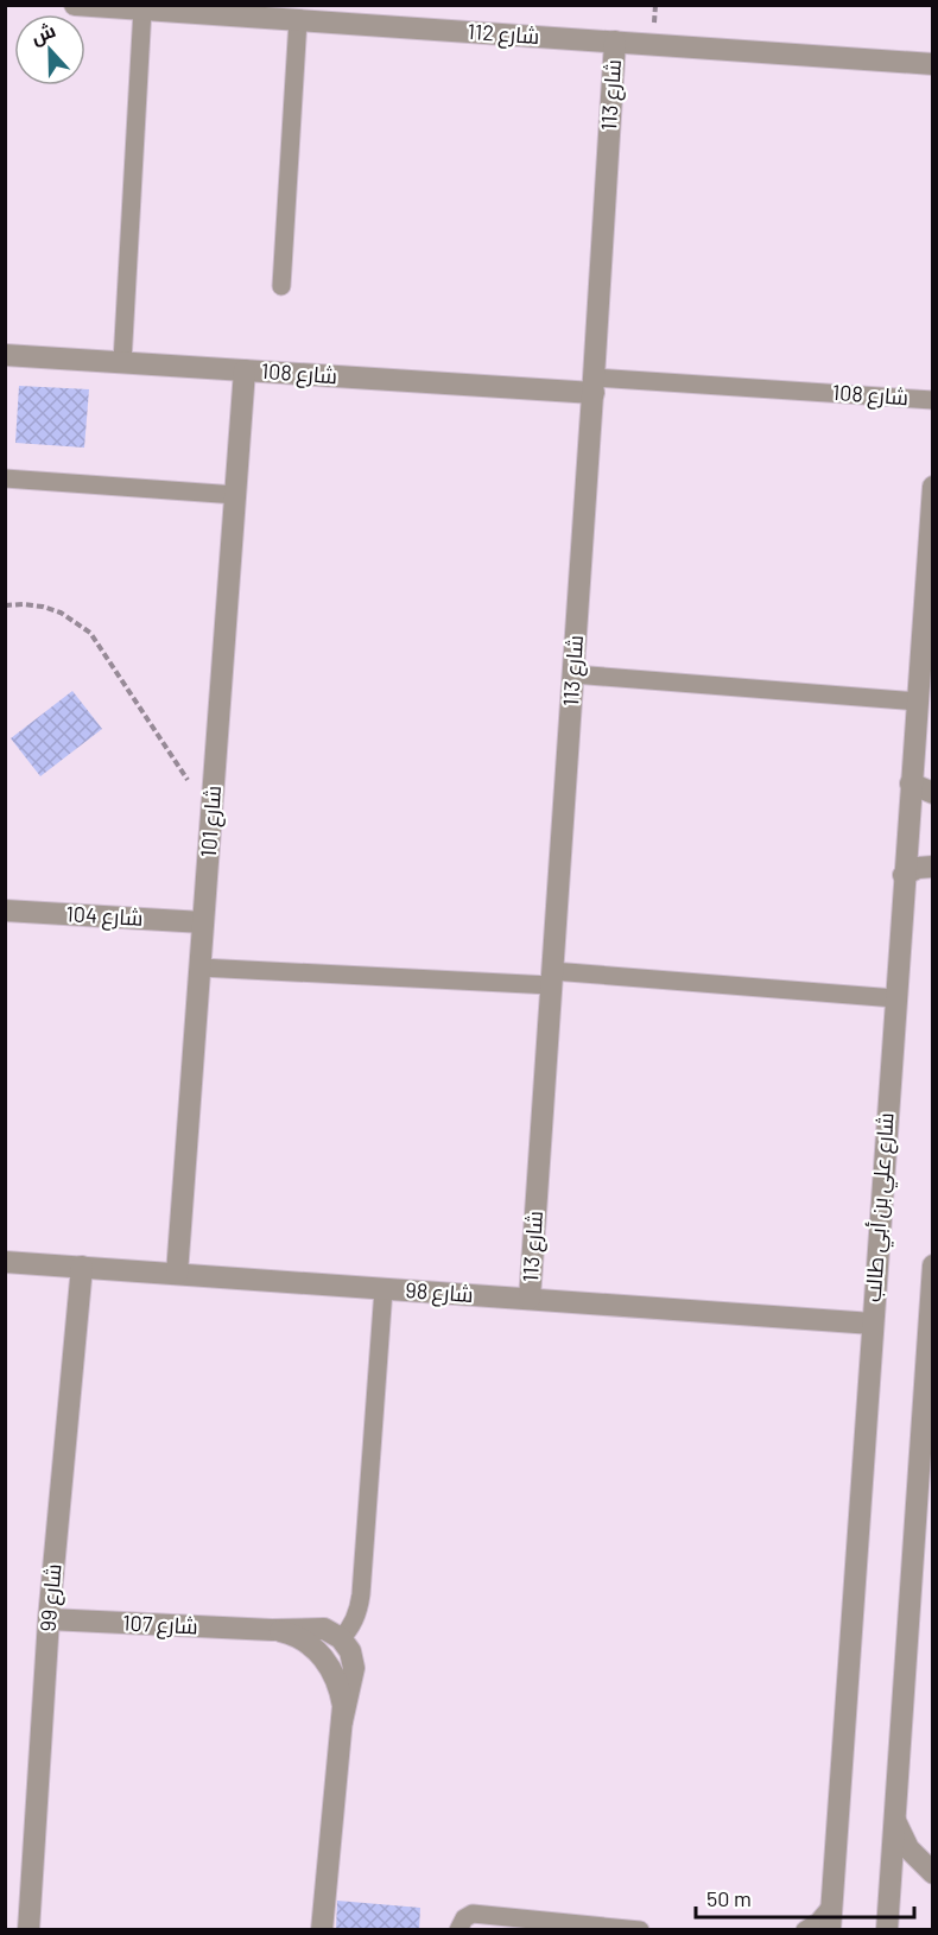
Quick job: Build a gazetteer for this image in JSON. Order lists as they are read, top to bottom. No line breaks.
{"streets":{"street":["شارع 112","شارع 113","شارع 108","شارع 101","شارع 104","شارع علي بن أبي طالب","شارع 98","شارع 99","شارع 107"]},"crossings":[["شارع 112","شارع 113"],["شارع 113","شارع 108"],["شارع 113","شارع 98"],["شارع 108","شارع 101"],["شارع 101","شارع 104"],["شارع 101","شارع 98"],["شارع علي بن أبي طالب","شارع 98"],["شارع 98","شارع 99"],["شارع 99","شارع 107"]],"scale_bar":"50 m","north":"top"}
